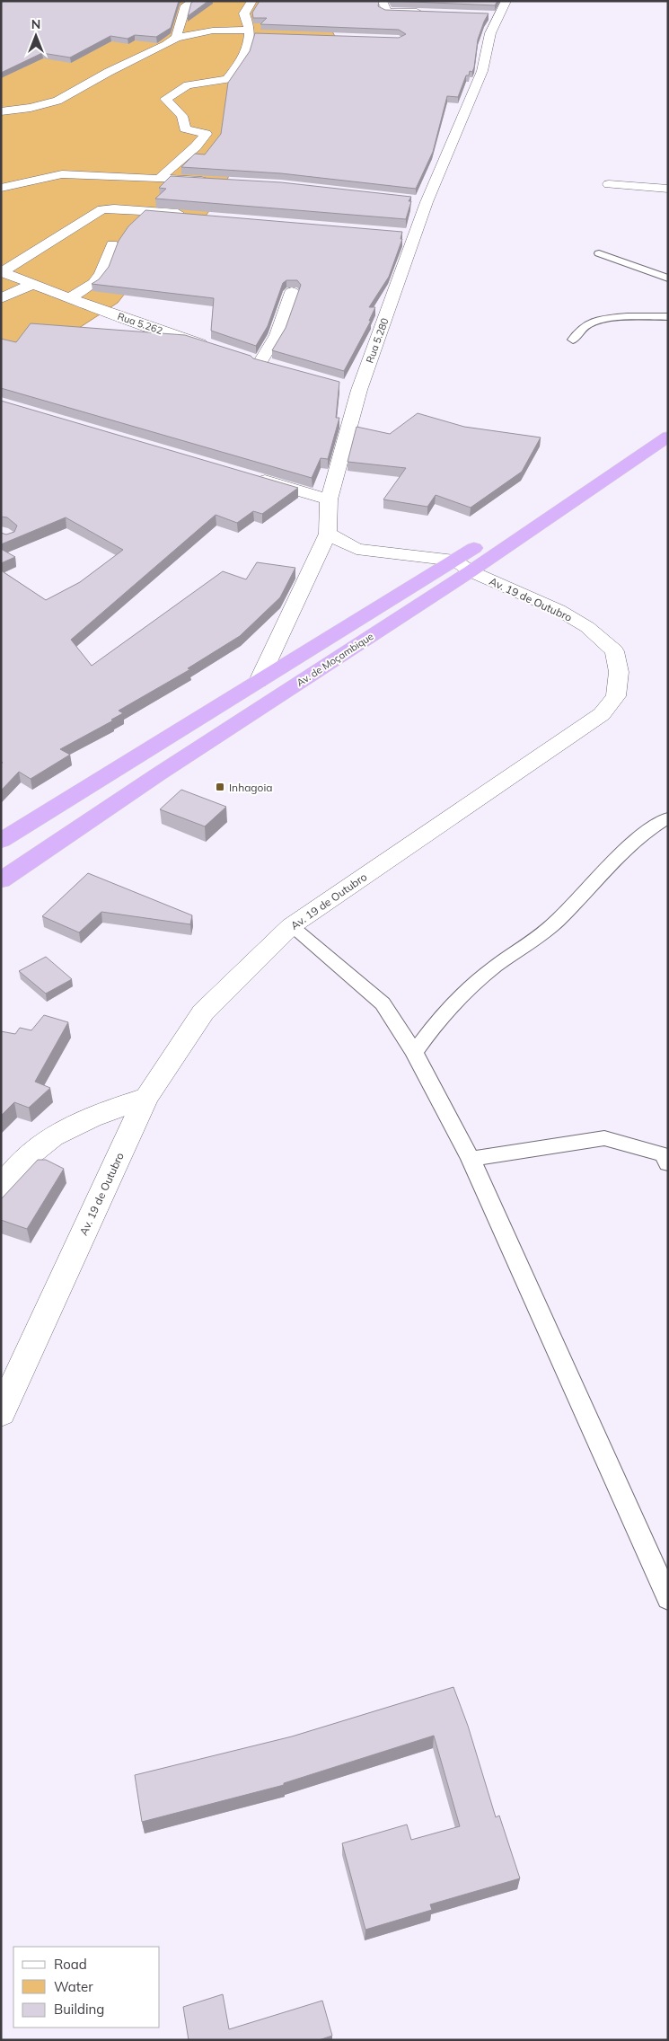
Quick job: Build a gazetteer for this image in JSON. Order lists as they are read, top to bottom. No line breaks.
{"streets":{"highway":["Av. de Moçambique"],"street":["Rua 5.262","Rua 5.280","Av. 19 de Outubro"]},"crossings":[["Rua 5.280","Av. 19 de Outubro"],["Rua 5.280","Av. de Moçambique"],["Av. 19 de Outubro","Av. de Moçambique"]],"places":{"transit":["Inhagoia"]},"legend":["Road","Water","Building"],"north":"top"}
